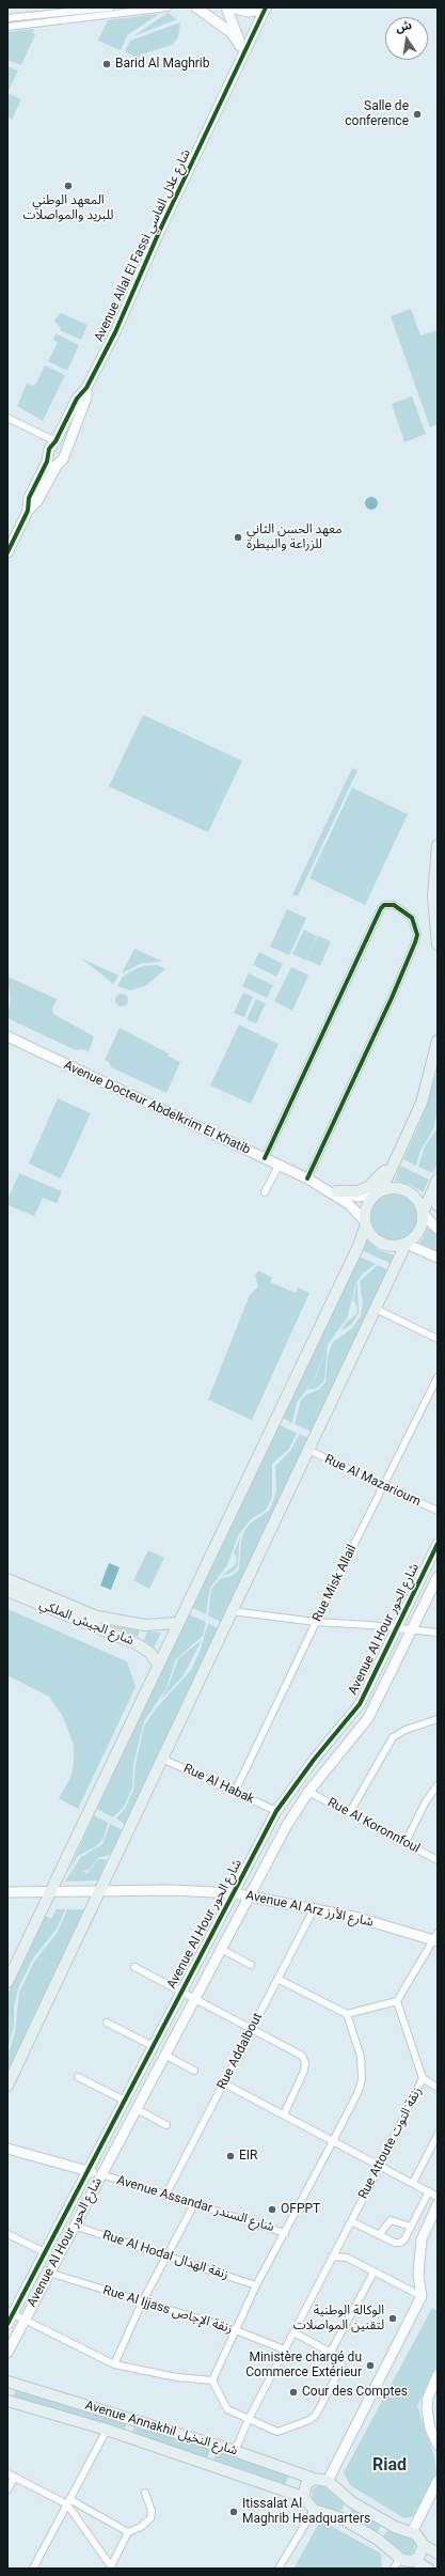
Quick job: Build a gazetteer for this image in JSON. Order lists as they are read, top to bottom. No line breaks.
{"streets":{"main road":["شارع الجيش الملكي","Avenue Annakhil شارع النخيل"],"street":["Avenue Allal El Fassi شارع علال الفاسي","Avenue Docteur Abdelkrim El Khatib","Rue Al Mazarioum","Rue Misk Allail","Avenue Al Hour شارع الحور","Rue Al Habak","Rue Al Koronnfoul","Avenue Al Arz شارع الأرز","Rue Addalbout","Rue Attoute زنقة التوت","Avenue Assandar شارع السندر","Rue Al Hodal زنقة الهدال","Rue Al Ijjass زنقة الإجاص"]},"crossings":[["Rue Al Mazarioum","Rue Misk Allail"],["Rue Misk Allail","Rue Al Habak"],["Avenue Al Hour شارع الحور","Rue Al Habak"],["Avenue Al Hour شارع الحور","Rue Al Koronnfoul"],["Avenue Al Hour شارع الحور","Avenue Al Arz شارع الأرز"],["Avenue Al Hour شارع الحور","Avenue Assandar شارع السندر"],["Avenue Al Hour شارع الحور","Rue Al Hodal زنقة الهدال"],["Avenue Al Hour شارع الحور","Rue Al Ijjass زنقة الإجاص"],["Avenue Al Arz شارع الأرز","Rue Addalbout"],["Rue Addalbout","Avenue Assandar شارع السندر"],["Rue Attoute زنقة التوت","Rue Al Ijjass زنقة الإجاص"],["Rue Attoute زنقة التوت","Avenue Annakhil شارع النخيل"]],"districts":["Riad"],"places":["Barid Al Maghrib","Salle de conference","المعهد الوطني للبريد والمواصلات","معهد الحسن الثاني للزراعة والبيطرة","EIR","OFPPT","الوكالة الوطنية لتقنين المواصلات","Ministère chargé du Commerce Extérieur","Cour des Comptes","Itissalat Al Maghrib Headquarters"],"north":"top"}
